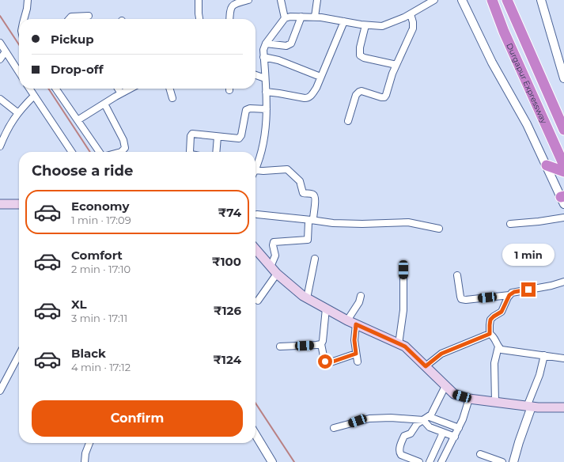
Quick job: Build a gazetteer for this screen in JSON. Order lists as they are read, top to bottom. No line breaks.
{"streets":{"highway":["Durgapur Expressway"]},"page":{"banner":["Pickup","Drop-off"],"heading":"Choose a ride","list":[{"name":"Economy","note":"1 min · 17:09","value":"₹74"},{"name":"Comfort","note":"2 min · 17:10","value":"₹100"},{"name":"XL","note":"3 min · 17:11","value":"₹126"},{"name":"Black","note":"4 min · 17:12","value":"₹124"}],"bubble":"1 min","buttons":"Confirm"}}
